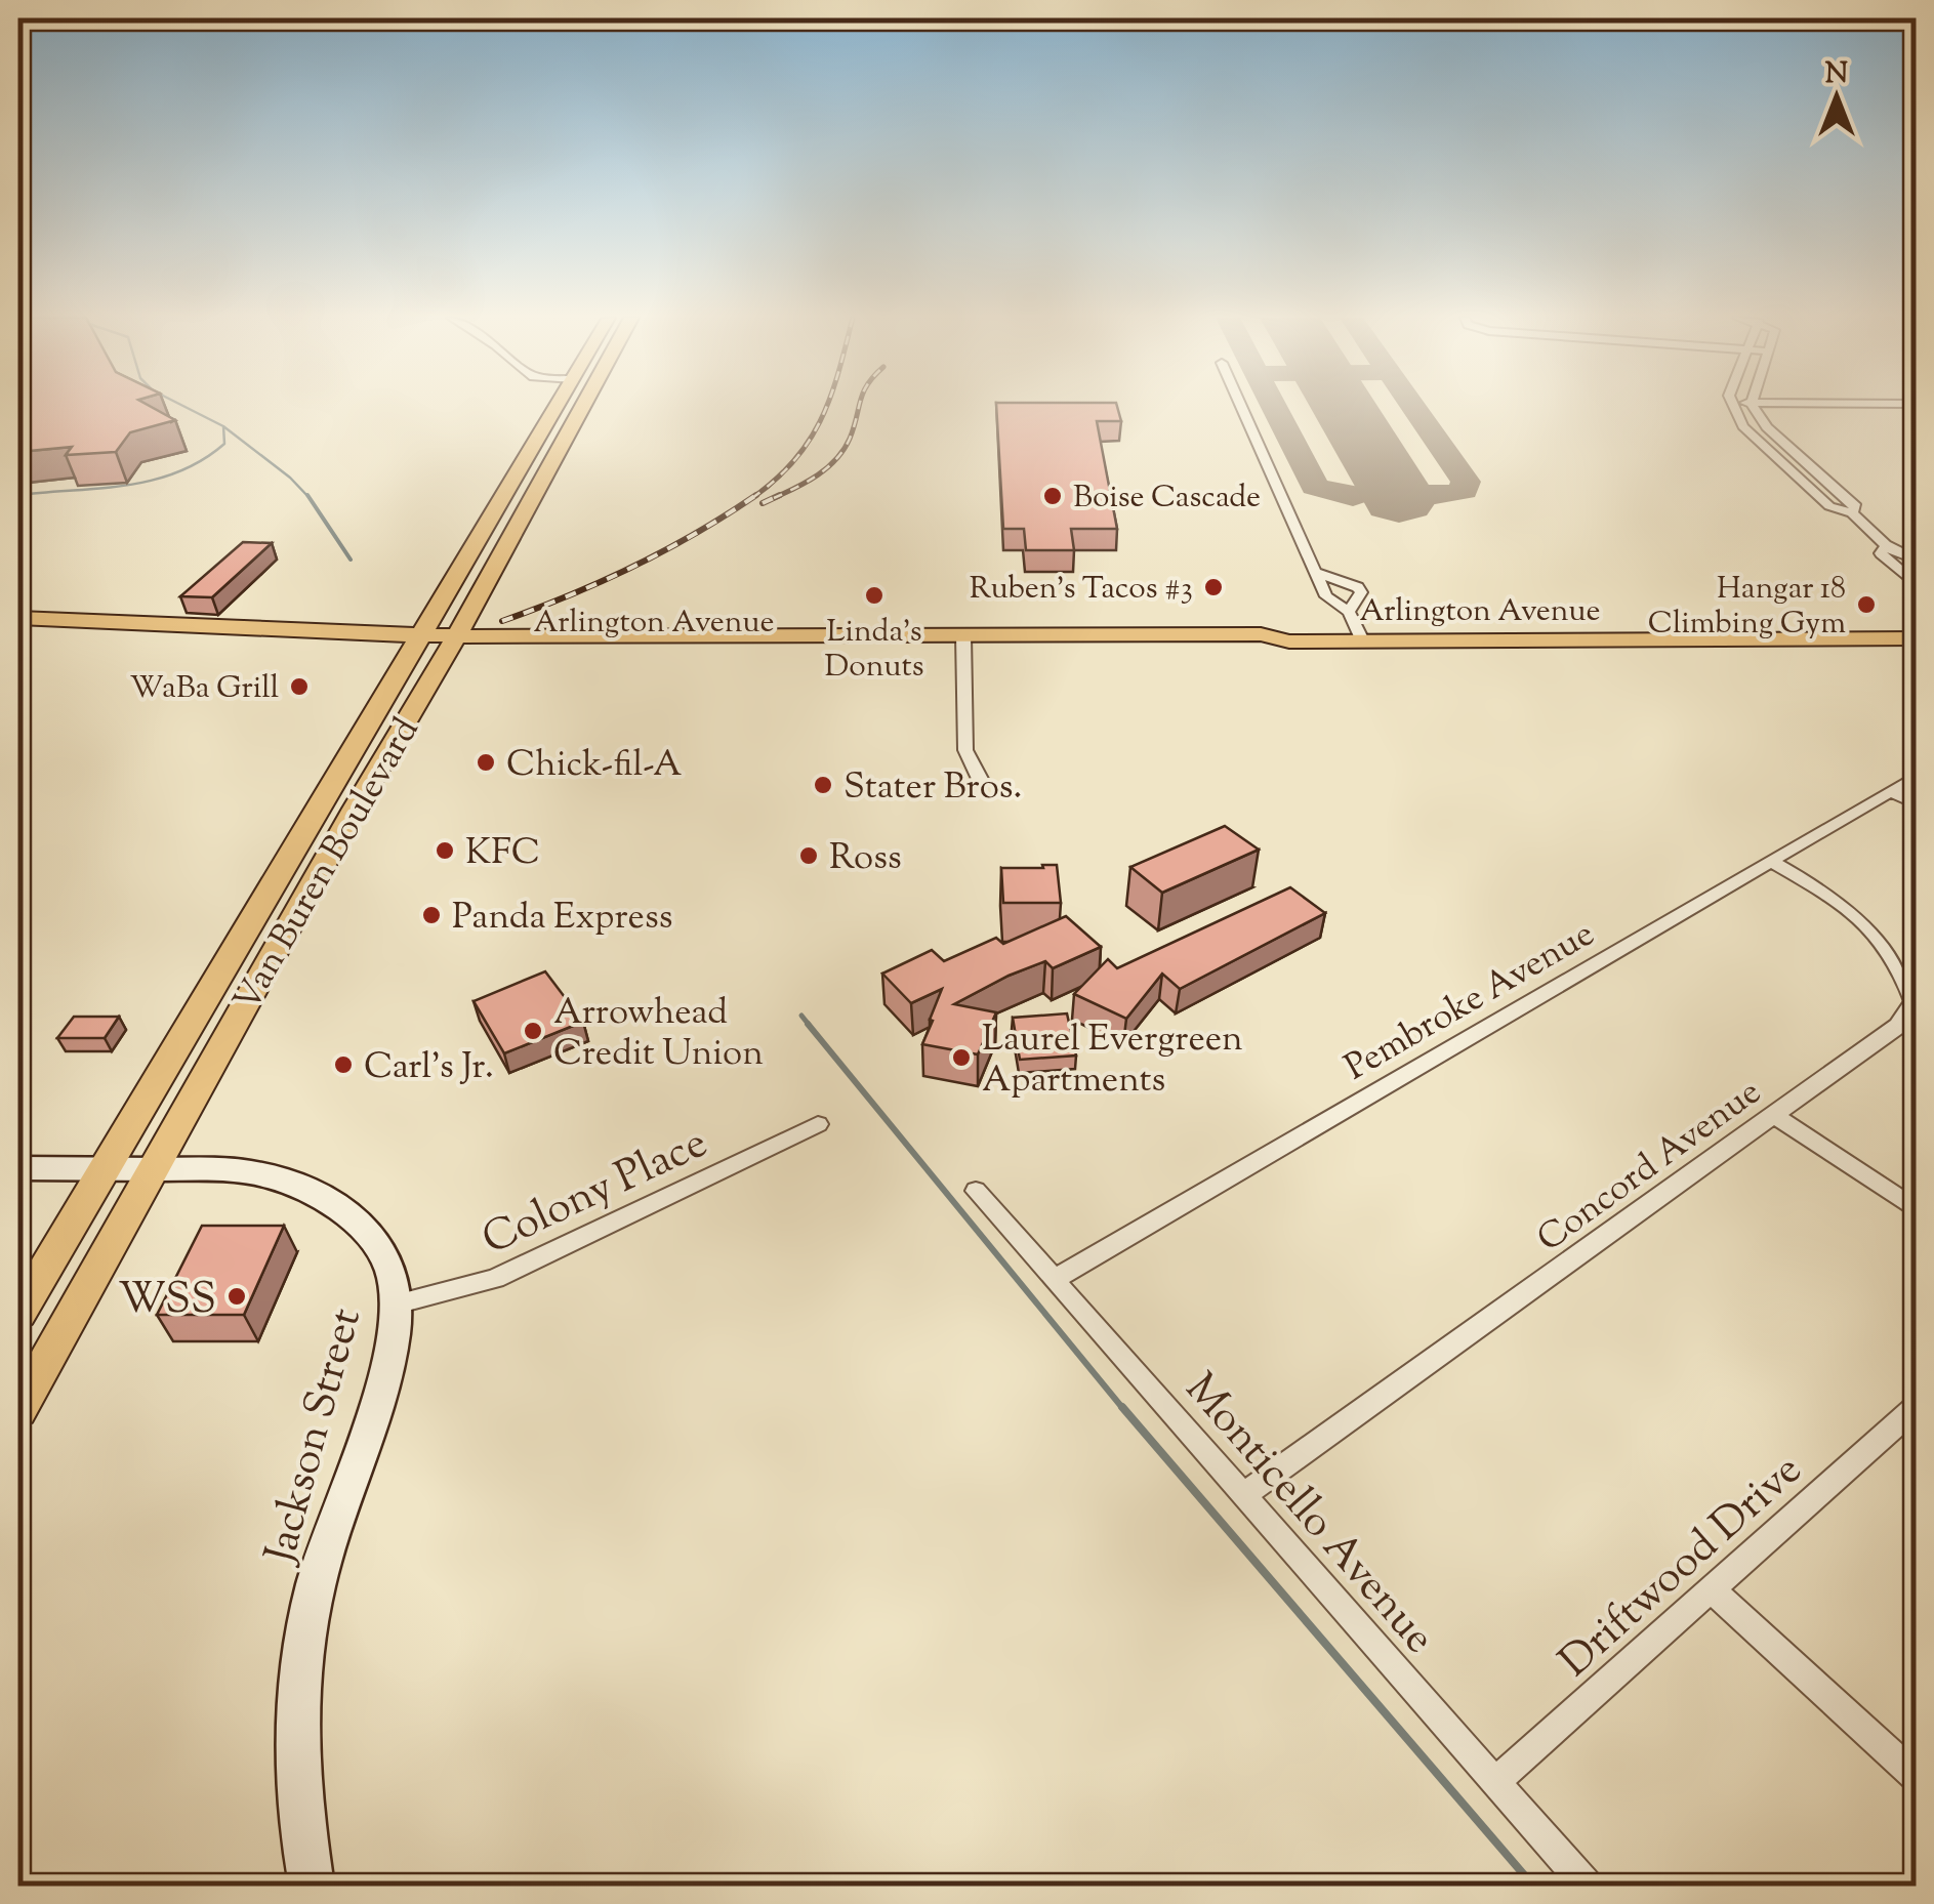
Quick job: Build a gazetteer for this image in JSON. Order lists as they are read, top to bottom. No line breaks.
{"streets":{"main road":["Arlington Avenue","Van Buren Boulevard","Jackson Street"],"street":["Pembroke Avenue","Concord Avenue","Colony Place","Monticello Avenue","Driftwood Drive"]},"crossings":[["Arlington Avenue","Van Buren Boulevard"],["Van Buren Boulevard","Jackson Street"],["Pembroke Avenue","Concord Avenue"],["Pembroke Avenue","Monticello Avenue"],["Concord Avenue","Monticello Avenue"],["Colony Place","Jackson Street"],["Monticello Avenue","Driftwood Drive"]],"places":["Boise Cascade","Ruben's Tacos #3","Linda's Donuts","Hangar 18 Climbing Gym","WaBa Grill","Chick-fil-A","Stater Bros.","KFC","Ross","Panda Express","Arrowhead Credit Union","Laurel Evergreen Apartments","Carl's Jr.","WSS"],"north":"top"}
